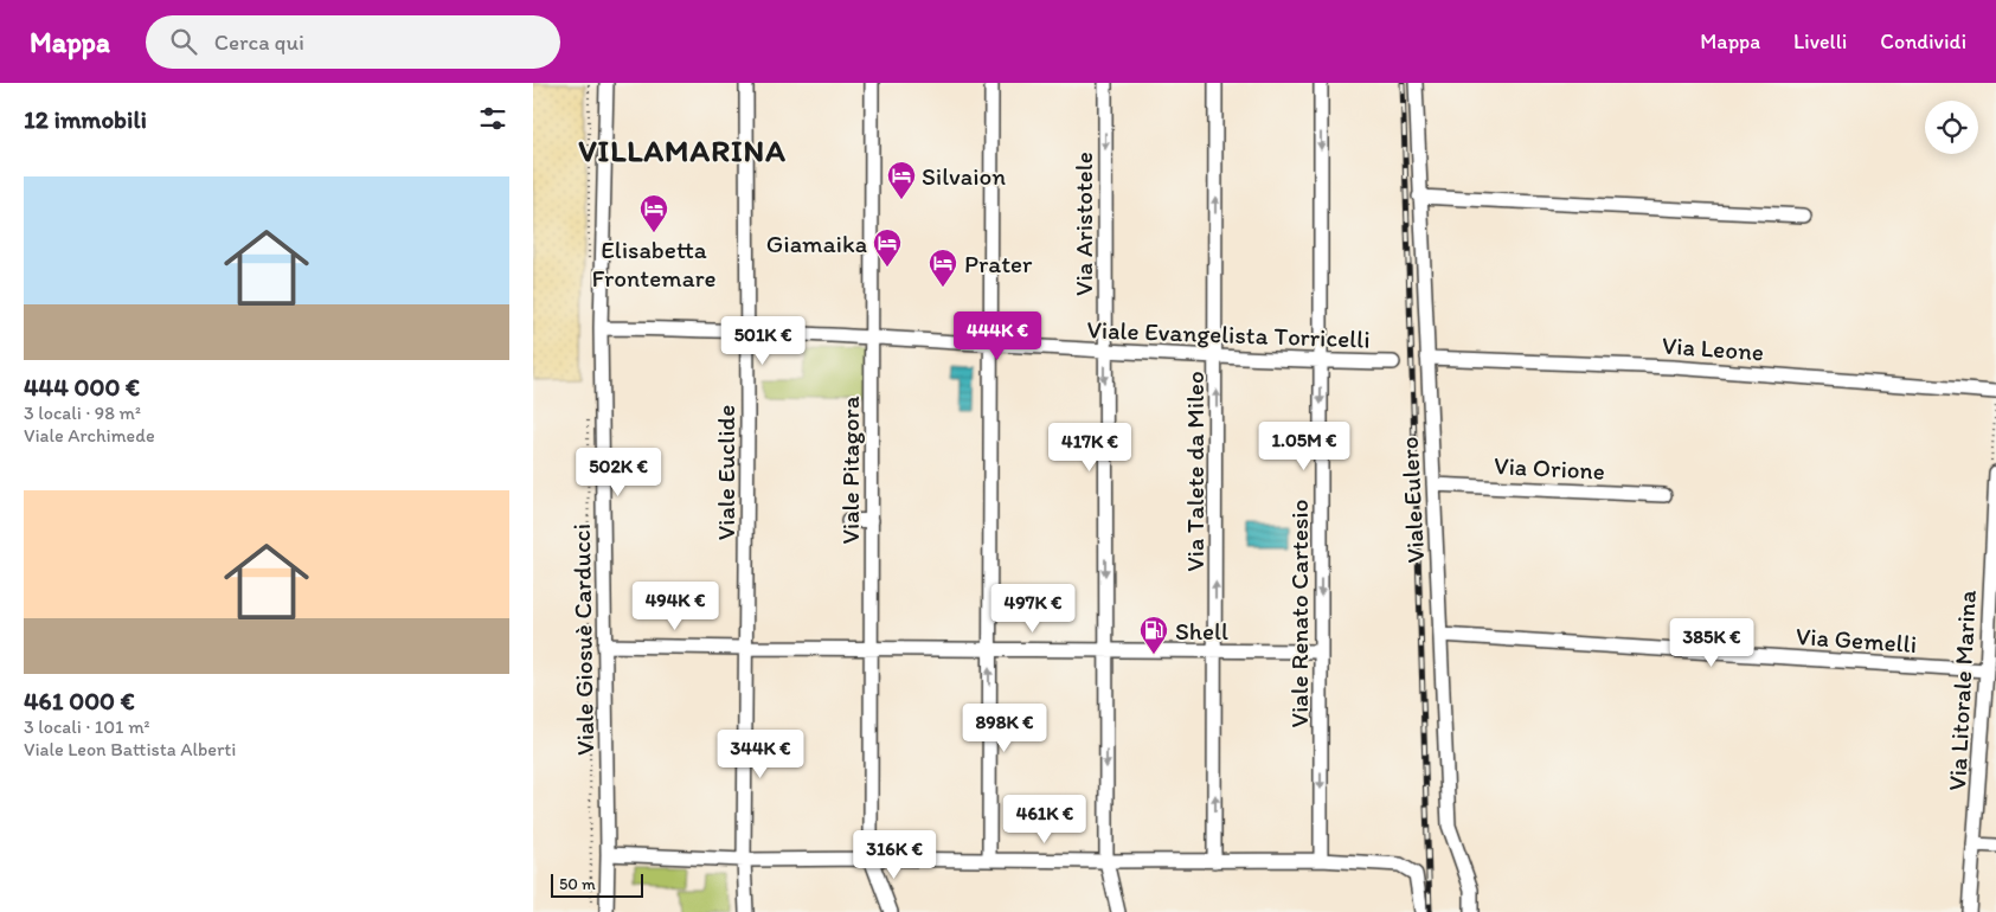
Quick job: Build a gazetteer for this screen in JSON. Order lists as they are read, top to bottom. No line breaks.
{"streets":{"street":["Via Aristotele","Viale Evangelista Torricelli","Via Leone","Via Orione","Viale Pitagora","Via Talete da Mileo","Viale Euclide","Viale Eulero","Viale Renato Cartesio","Viale Giosuè Carducci","Via Gemelli","Via Litorale Marina"]},"crossings":[["Via Aristotele","Viale Evangelista Torricelli"],["Viale Evangelista Torricelli","Viale Pitagora"],["Viale Evangelista Torricelli","Via Talete da Mileo"],["Viale Evangelista Torricelli","Viale Euclide"],["Viale Evangelista Torricelli","Viale Renato Cartesio"],["Viale Evangelista Torricelli","Viale Giosuè Carducci"],["Via Leone","Viale Eulero"],["Via Orione","Viale Eulero"],["Viale Eulero","Via Gemelli"],["Via Gemelli","Via Litorale Marina"]],"one_way":["Via Talete da Mileo","Viale Renato Cartesio"],"districts":["VILLAMARINA"],"places":{"hotel":["Silvaion","Elisabetta Frontemare","Giamaika","Prater"],"fuel station":["Shell"]},"scale_bar":"50 m","page":{"header":"Mappa","search":"Cerca qui","nav":["Mappa","Livelli","Condividi"],"heading":"12 immobili","list":[{"name":"444 000 €","note":"3 locali · 98 m² · Viale Archimede"},{"name":"461 000 €","note":"3 locali · 101 m² · Viale Leon Battista Alberti"}],"price":["444K €","501K €","1.05M €","417K €","502K €","494K €","497K €","385K €","898K €","344K €","461K €","316K €"],"scale":"50 m"}}
